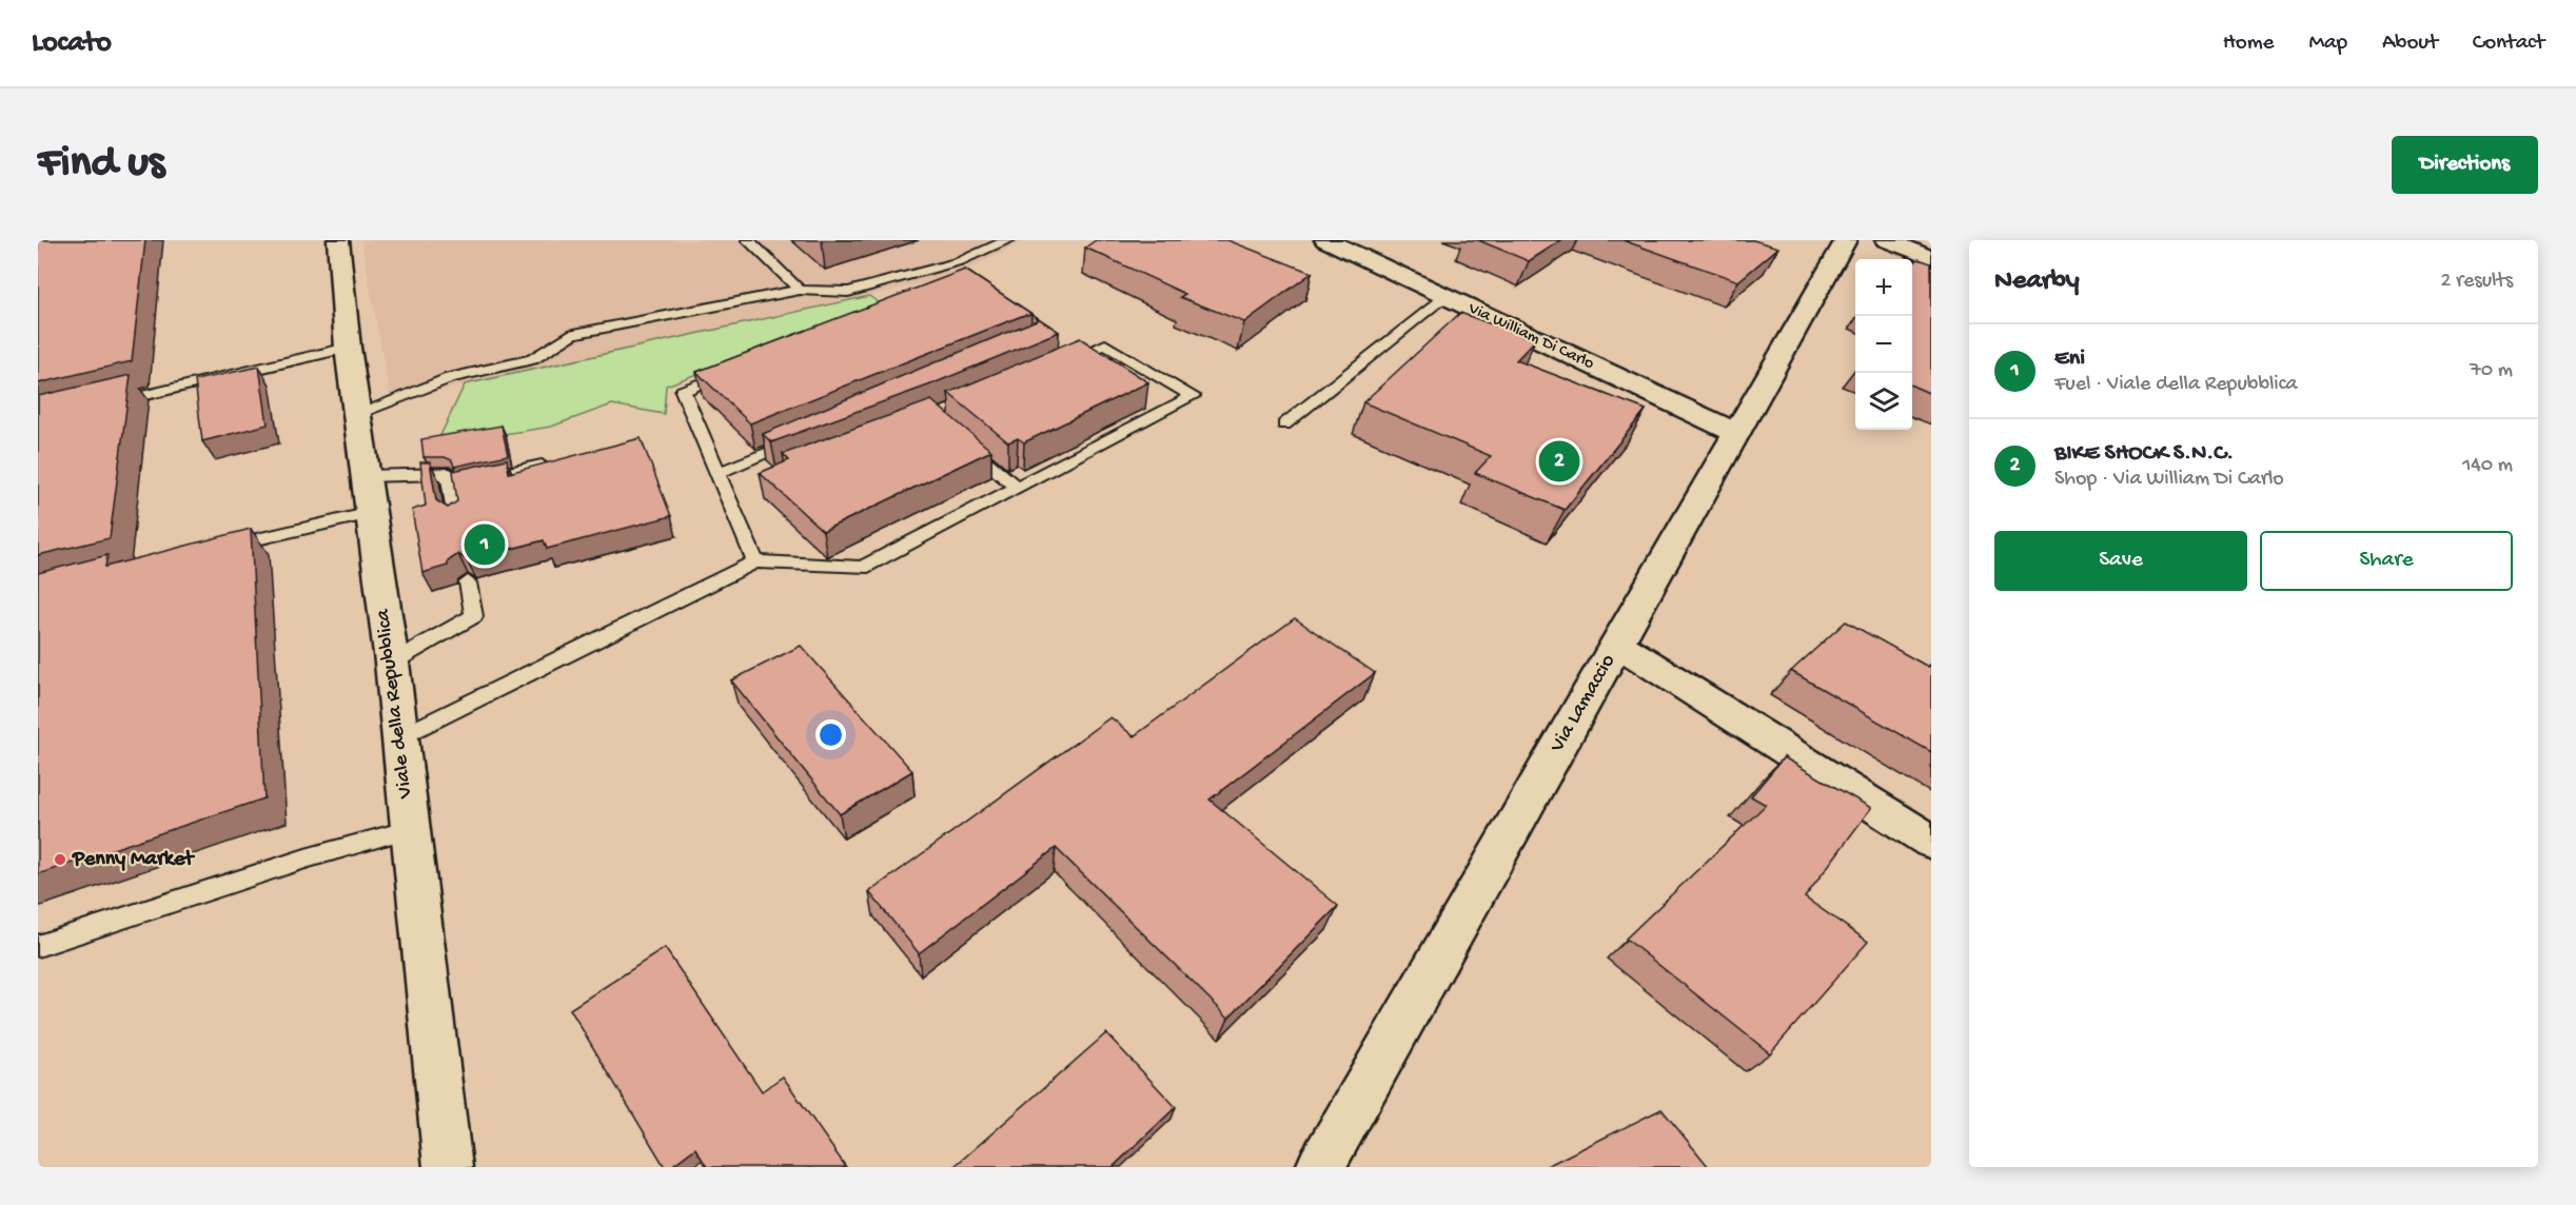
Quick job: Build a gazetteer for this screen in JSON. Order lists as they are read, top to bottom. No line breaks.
{"streets":{"street":["Via William Di Carlo","Viale della Repubblica","Via Lamaccio"]},"crossings":[["Via William Di Carlo","Via Lamaccio"]],"places":["Penny Market"],"page":{"header":"Locato","nav":["Home","Map","About","Contact"],"buttons":["Directions",["Save","Share"]],"title":"Find us","heading":["Nearby","2 results"],"map_buttons":["+","−"],"list":[{"mark":"1","name":"Eni","note":"Fuel · Viale della Repubblica","value":"70 m"},{"mark":"2","name":"BIKE SHOCK S.N.C.","note":"Shop · Via William Di Carlo","value":"140 m"}],"pins":["2","1"]}}
